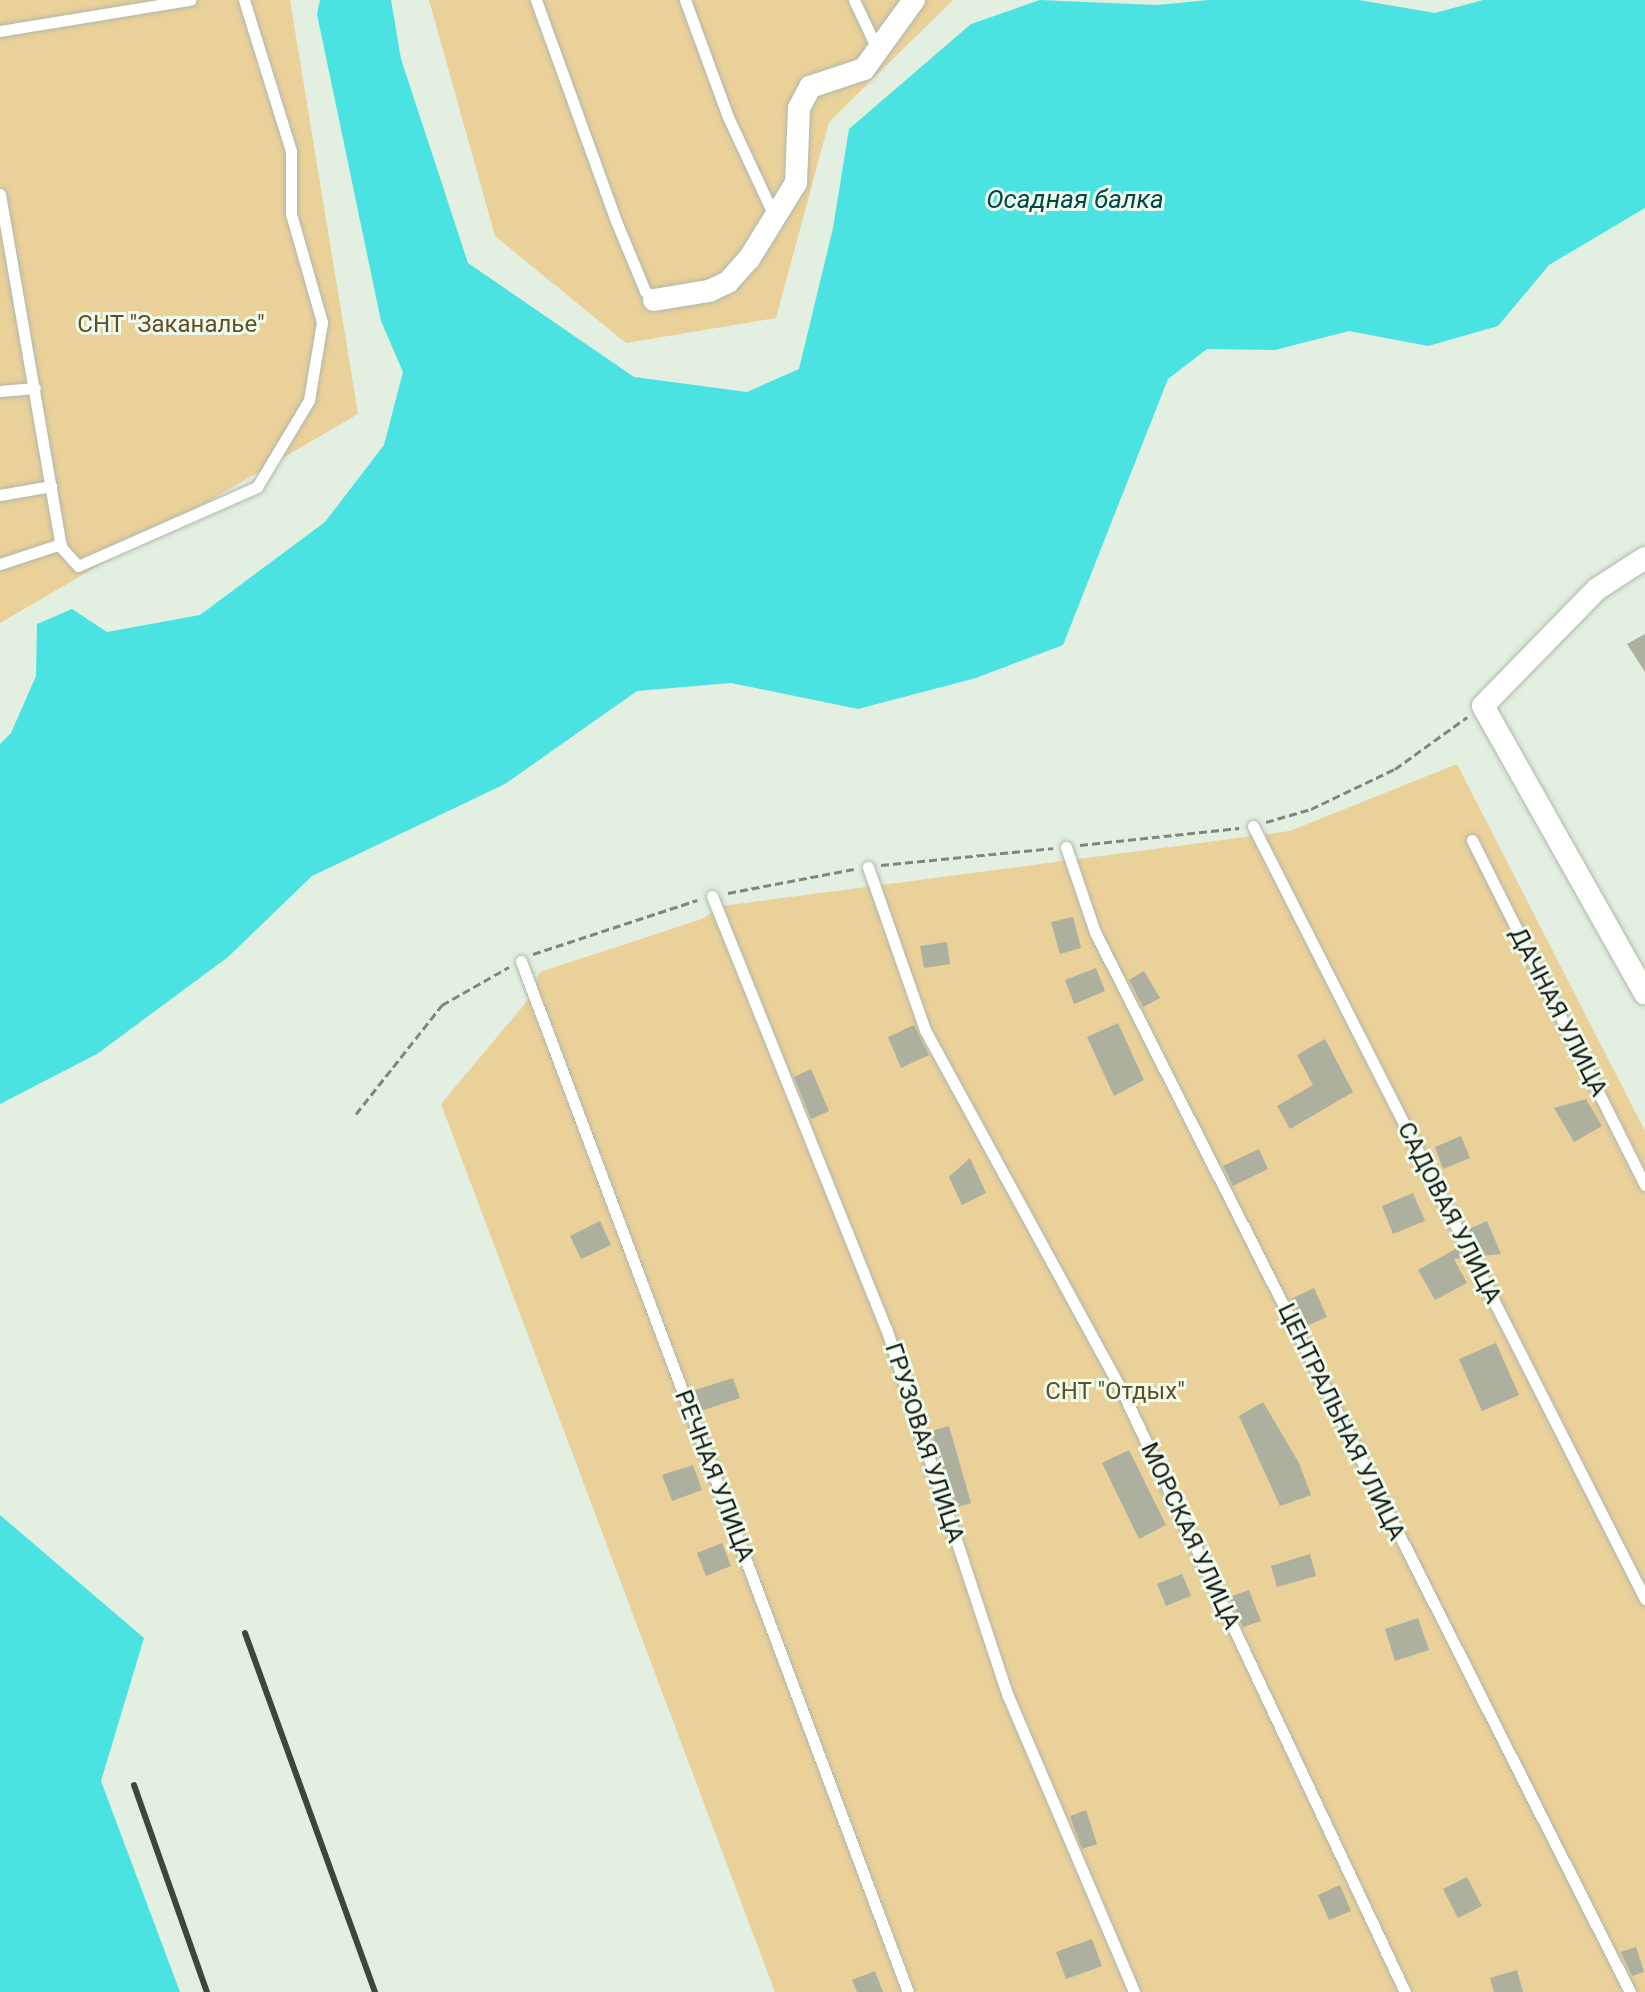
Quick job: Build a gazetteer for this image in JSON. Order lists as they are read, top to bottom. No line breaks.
{"streets":{"lane":["ДАЧНАЯ УЛИЦА","САДОВАЯ УЛИЦА","ЦЕНТРАЛЬНАЯ УЛИЦА","ГРУЗОВАЯ УЛИЦА","РЕЧНАЯ УЛИЦА","МОРСКАЯ УЛИЦА"]},"water":["Осадная балка"],"parks":["СНТ \"Заканалье\"","СНТ \"Отдых\""]}
